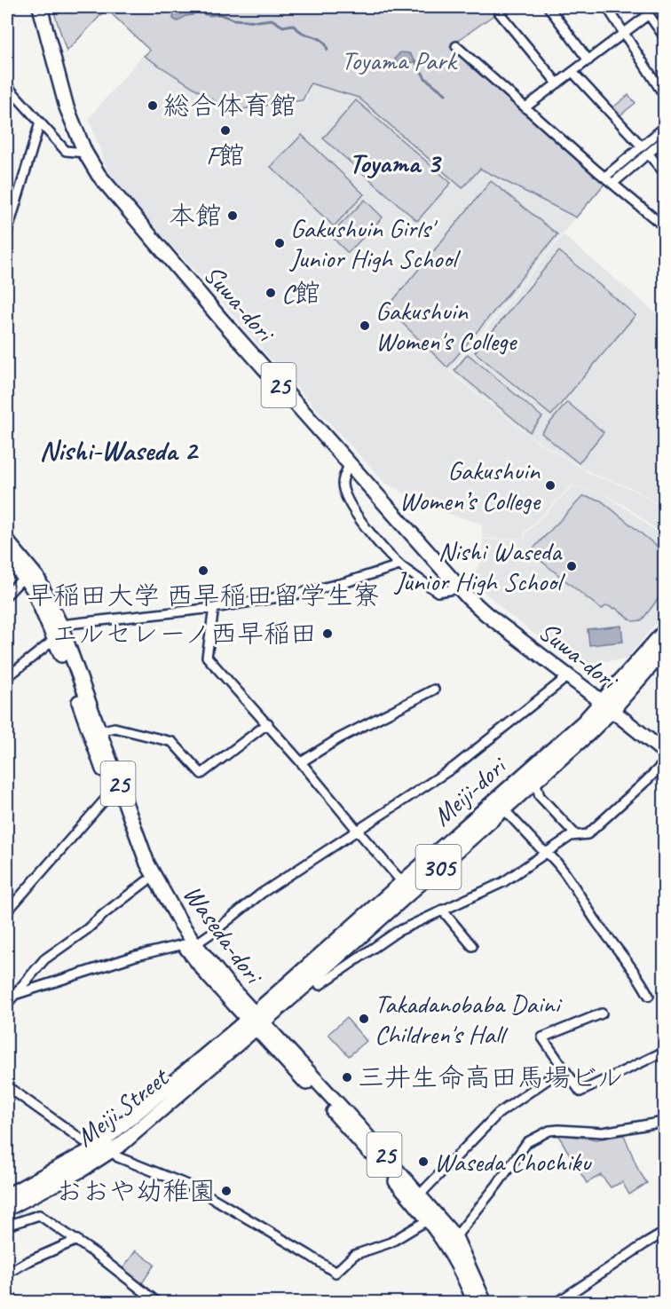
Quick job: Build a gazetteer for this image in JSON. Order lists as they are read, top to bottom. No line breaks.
{"streets":{"main road":["Suwa-dori","25","Meiji-dori","305","Waseda-dori","Meiji Street"]},"crossings":[["Suwa-dori","Meiji-dori"],["Meiji-dori","Waseda-dori"],["Meiji-dori","Meiji Street"],["Waseda-dori","Meiji Street"]],"districts":["Toyama 3","Nishi-Waseda 2"],"parks":["Toyama Park"],"places":["総合体育館","F館","本館","Gakushuin Girls' Junior High School","C館","Gakushuin Women's College","Gakushuin Women’s College","Nishi Waseda Junior High School","早稲田大学 西早稲田留学生寮","エルセレーノ西早稲田","Takadanobaba Daini Children's Hall","三井生命高田馬場ビル","Waseda Chochiku","おおや幼稚園"]}
